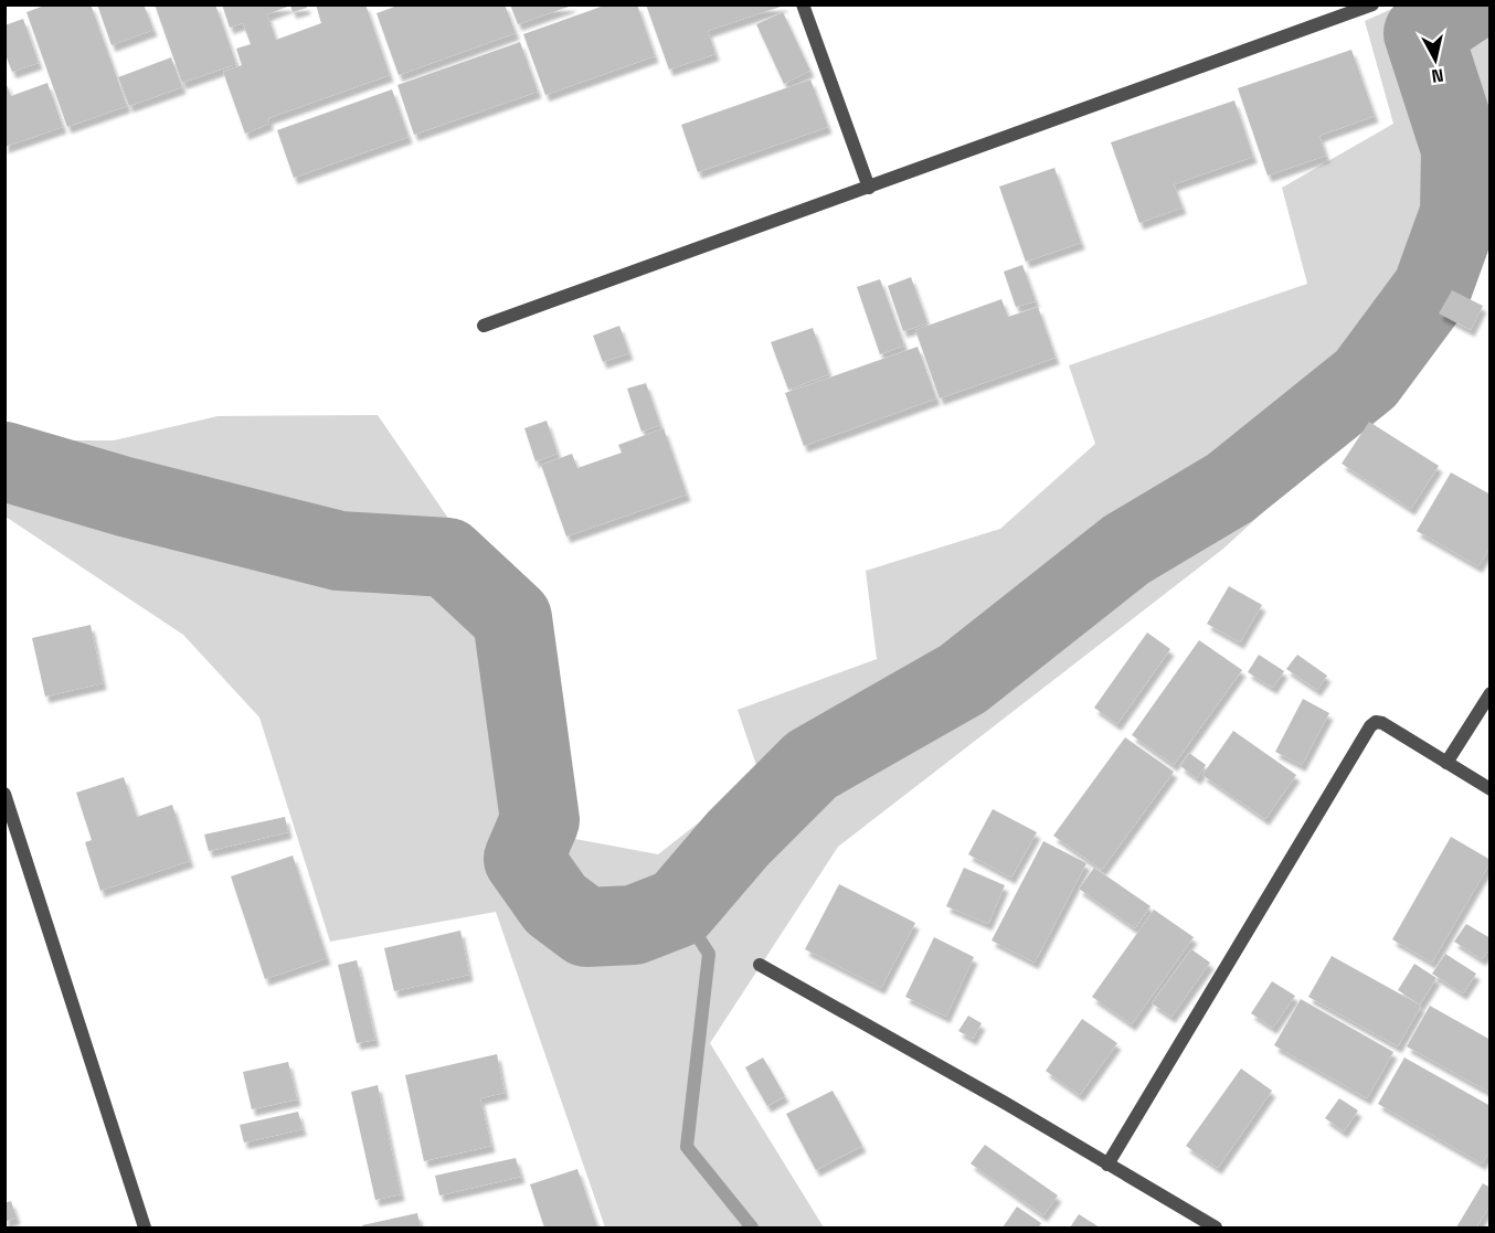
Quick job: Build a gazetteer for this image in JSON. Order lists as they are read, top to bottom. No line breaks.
{"north":"bottom"}
